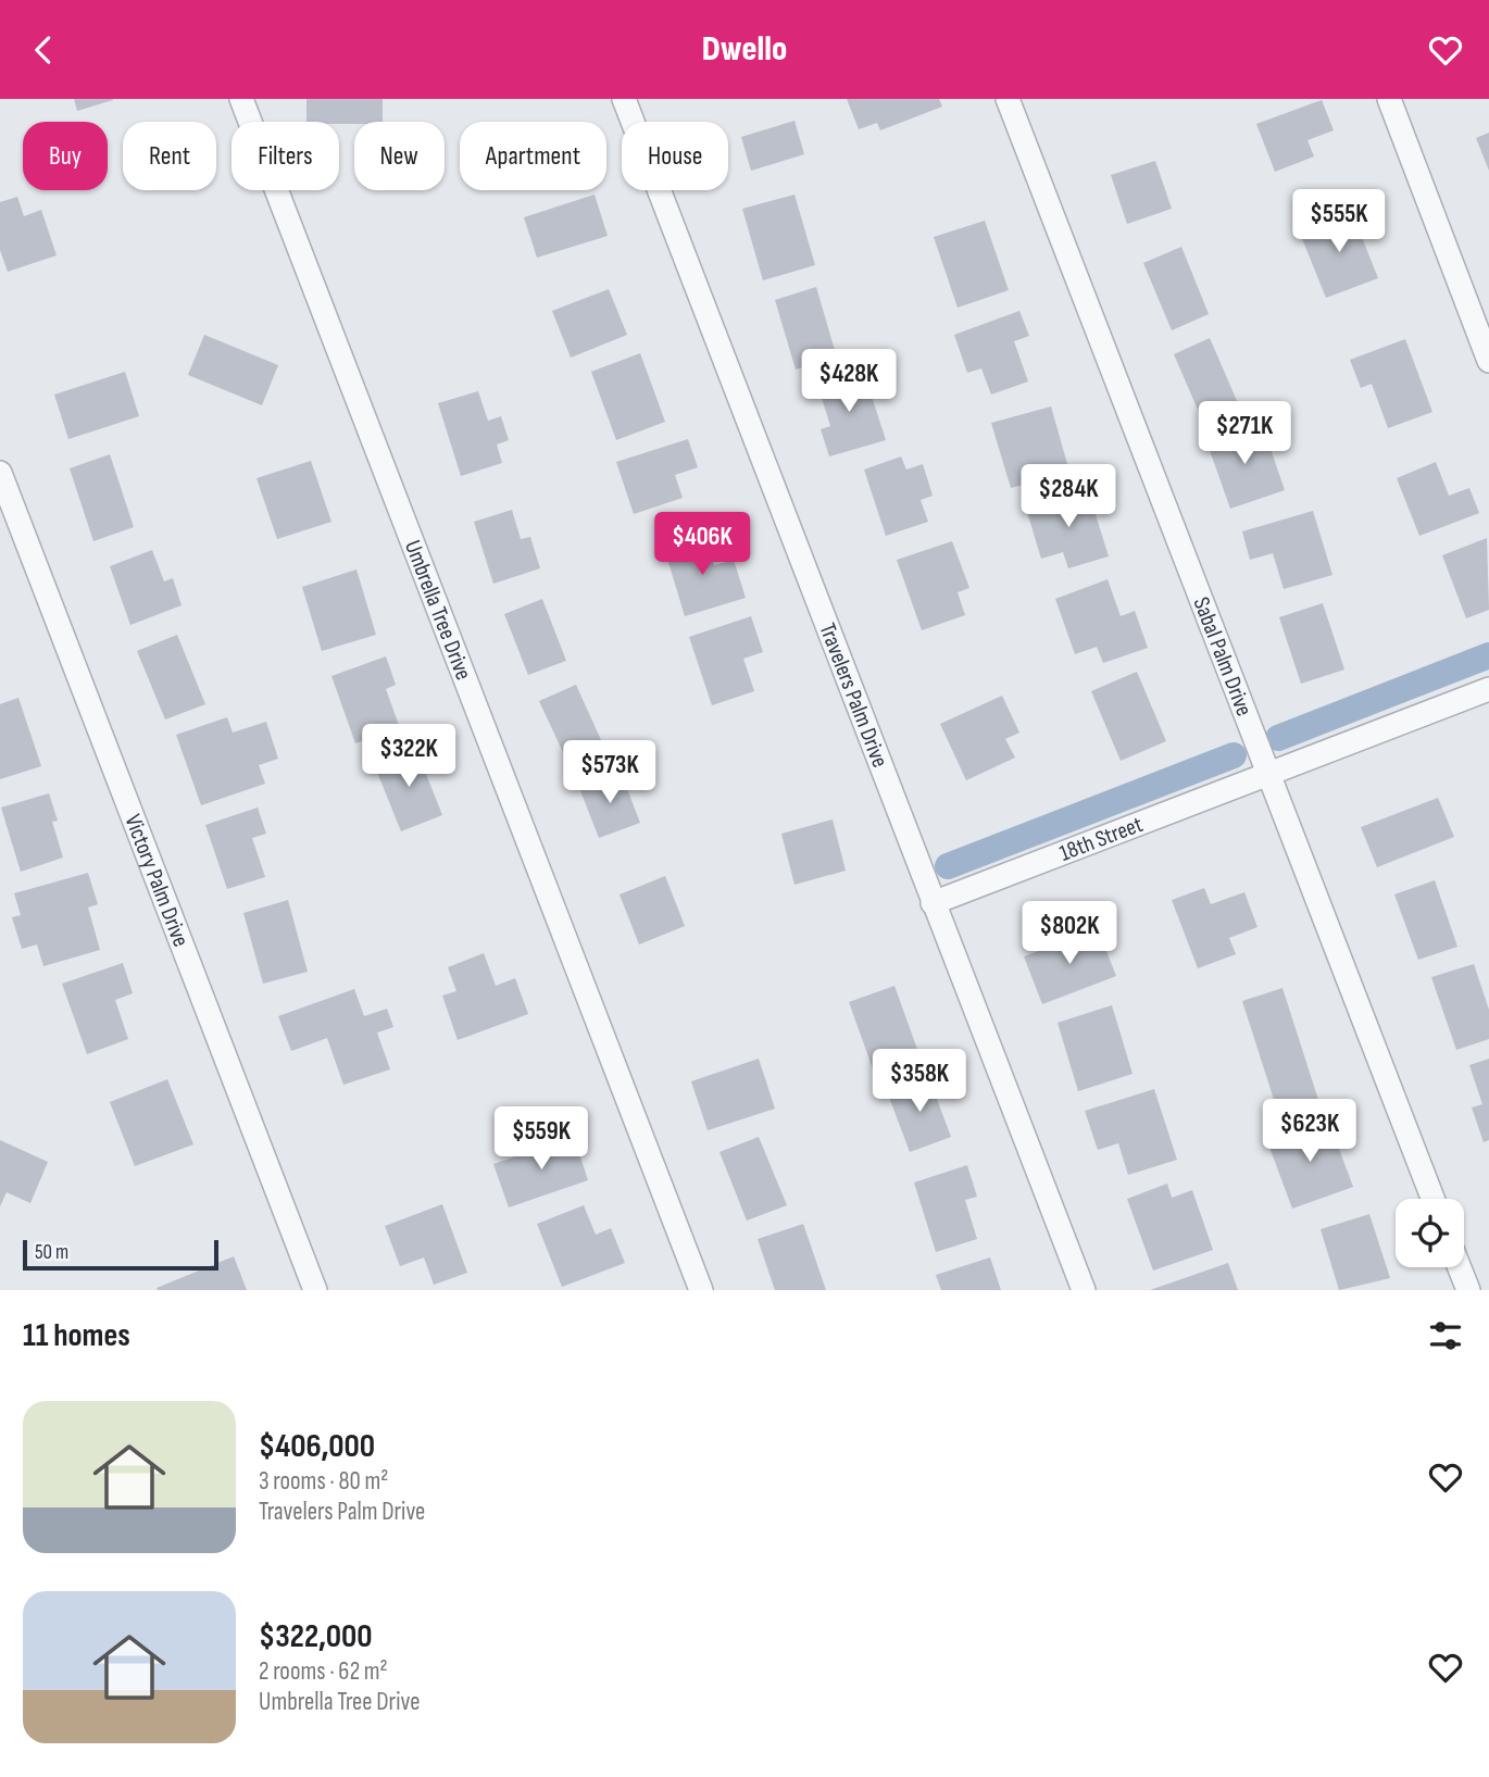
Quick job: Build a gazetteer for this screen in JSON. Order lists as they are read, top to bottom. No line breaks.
{"streets":{"street":["Umbrella Tree Drive","Sabal Palm Drive","Travelers Palm Drive","18th Street","Victory Palm Drive"]},"crossings":[["Sabal Palm Drive","18th Street"],["Travelers Palm Drive","18th Street"]],"scale_bar":"50 m","page":{"header":"Dwello","chip":["Buy","Rent","Filters","New","Apartment","House"],"price":["$555K","$428K","$271K","$284K","$406K","$322K","$573K","$802K","$358K","$623K","$559K"],"scale":"50 m","heading":"11 homes","list":[{"name":"$406,000","note":"3 rooms · 80 m² · Travelers Palm Drive"},{"name":"$322,000","note":"2 rooms · 62 m² · Umbrella Tree Drive"}]}}
